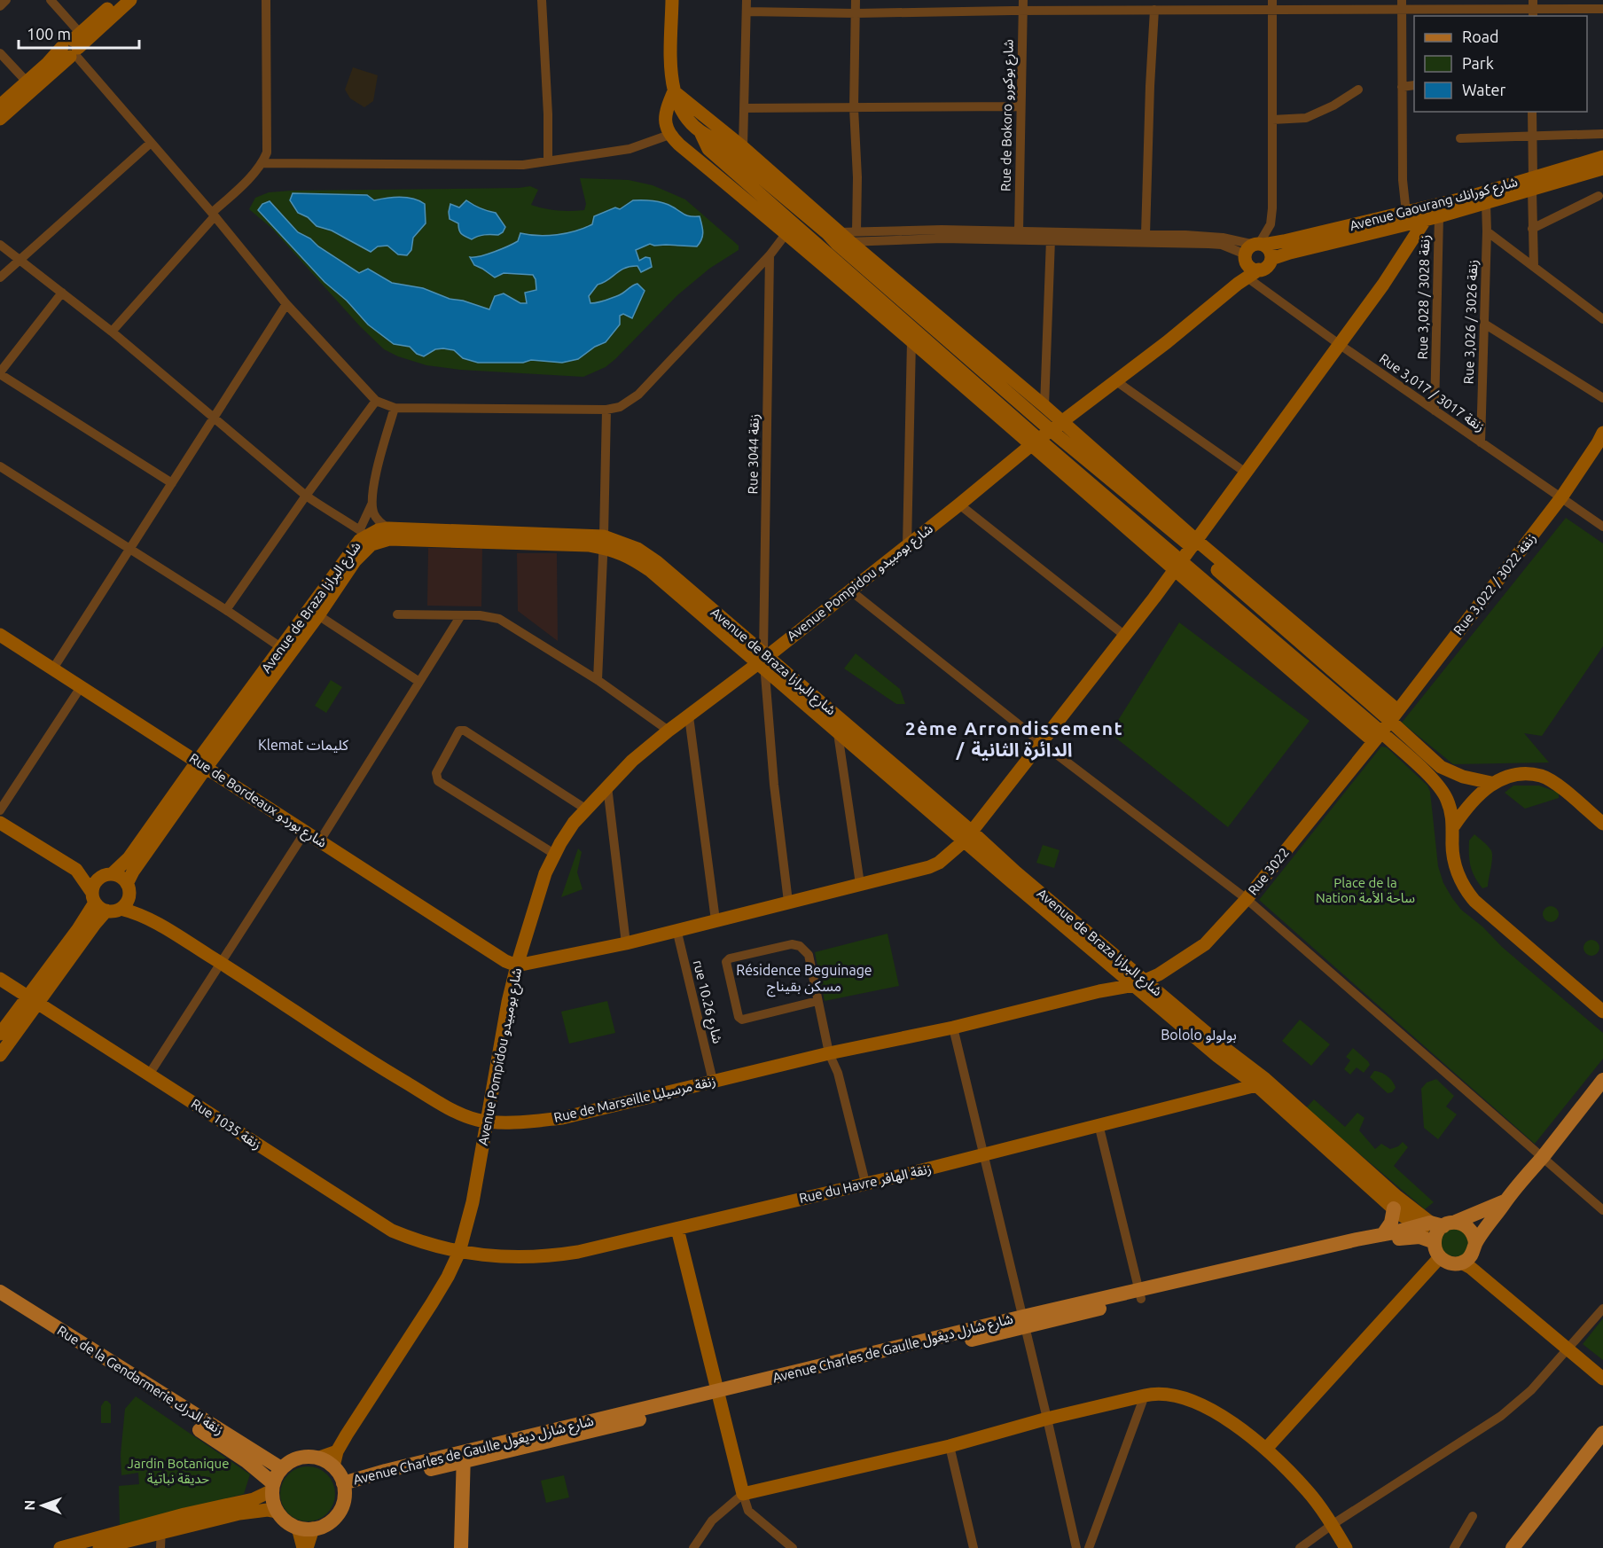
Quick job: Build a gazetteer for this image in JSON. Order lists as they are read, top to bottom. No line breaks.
{"streets":{"main road":["Avenue Gaourang شارع كورانك","Avenue Pompidou شارع بومبيدو","Rue 3,022 / زنقة 3022","Avenue de Braza شارع البرازا","Rue de Bordeaux شارع بوردو","Rue 3022","Rue de Marseille زنقة مرسيليا","Rue 1035 زنقة","Rue du Havre زنقة الهافر","Avenue Charles de Gaulle شارع شارل ديغول","Rue de la Gendarmerie زنقة الدرك"],"street":["Rue de Bokoro شارع بوكورو","Rue 3,028 / زنقة 3028","Rue 3,026 / زنقة 3026","Rue 3,017 / زنقة 3017","Rue 3044 زنقة","rue 10.26 شارع"]},"crossings":[["Avenue Gaourang شارع كورانك","Rue 3,028 / زنقة 3028"],["Avenue Gaourang شارع كورانك","Rue 3,026 / زنقة 3026"],["Avenue Gaourang شارع كورانك","Rue 3,017 / زنقة 3017"],["Avenue Gaourang شارع كورانك","Avenue Pompidou شارع بومبيدو"],["Rue 3,028 / زنقة 3028","Rue 3,017 / زنقة 3017"],["Rue 3,026 / زنقة 3026","Rue 3,017 / زنقة 3017"],["Rue 3,017 / زنقة 3017","Avenue Pompidou شارع بومبيدو"],["Rue 3,017 / زنقة 3017","Rue 3,022 / زنقة 3022"],["Rue 3044 زنقة","Avenue Pompidou شارع بومبيدو"],["Rue 3044 زنقة","Avenue de Braza شارع البرازا"],["Avenue Pompidou شارع بومبيدو","Avenue de Braza شارع البرازا"],["Avenue Pompidou شارع بومبيدو","Rue de Bordeaux شارع بوردو"],["Avenue Pompidou شارع بومبيدو","Rue de Marseille زنقة مرسيليا"],["Avenue Pompidou شارع بومبيدو","Rue 1035 زنقة"],["Avenue Pompidou شارع بومبيدو","Rue du Havre زنقة الهافر"],["Avenue Pompidou شارع بومبيدو","Avenue Charles de Gaulle شارع شارل ديغول"],["Avenue Pompidou شارع بومبيدو","Rue de la Gendarmerie زنقة الدرك"],["Rue 3,022 / زنقة 3022","Rue 3022"],["Avenue de Braza شارع البرازا","Rue de Bordeaux شارع بوردو"],["Avenue de Braza شارع البرازا","Rue 3022"],["Avenue de Braza شارع البرازا","Rue de Marseille زنقة مرسيليا"],["Avenue de Braza شارع البرازا","Rue du Havre زنقة الهافر"],["Avenue de Braza شارع البرازا","Avenue Charles de Gaulle شارع شارل ديغول"],["Rue 3022","Rue de Marseille زنقة مرسيليا"],["rue 10.26 شارع","Rue de Marseille زنقة مرسيليا"],["Rue 1035 زنقة","Rue du Havre زنقة الهافر"],["Avenue Charles de Gaulle شارع شارل ديغول","Rue de la Gendarmerie زنقة الدرك"]],"districts":["2ème Arrondissement / الدائرة الثانية","Klemat كليمات","Résidence Beguinage مسكن بقيناج","Bololo بولولو"],"parks":["Place de la Nation ساحة الأمة","Jardin Botanique حديقة نباتية"],"legend":["Road","Park","Water"],"scale_bar":"100 m","north":"left"}
